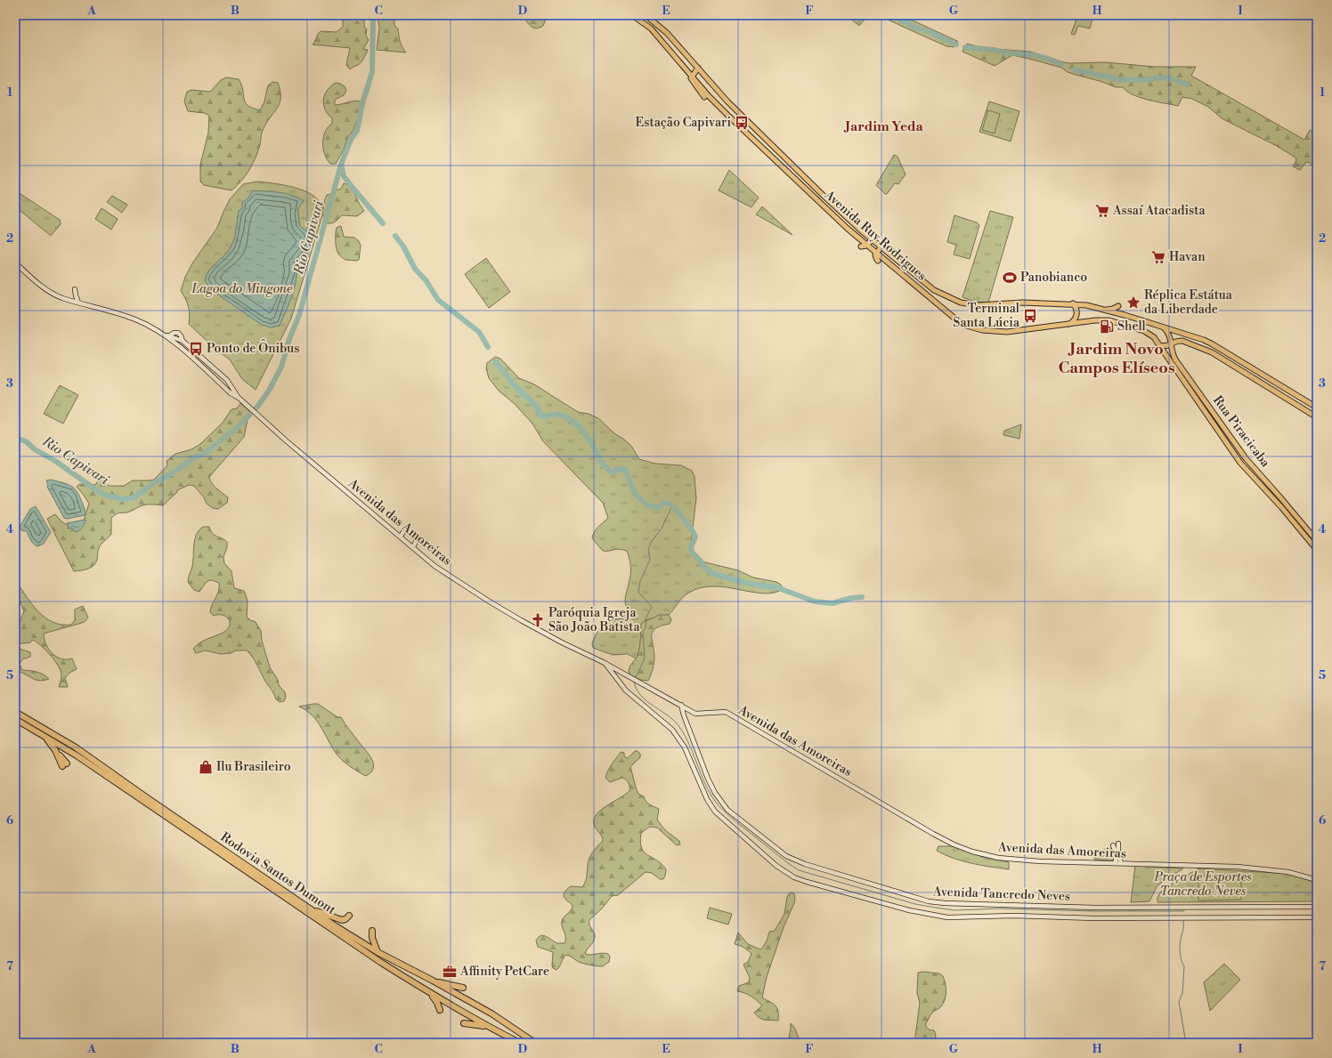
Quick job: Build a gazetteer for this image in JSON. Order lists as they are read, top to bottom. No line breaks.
{"streets":{"highway":["Rodovia Santos Dumont"],"main road":["Avenida Ruy Rodrigues","Rua Piracicaba","Avenida das Amoreiras","Avenida Tancredo Neves"]},"crossings":[["Avenida Ruy Rodrigues","Rua Piracicaba"],["Avenida das Amoreiras","Avenida Tancredo Neves"]],"districts":["Jardim Yeda","Jardim Novo Campos Elíseos"],"water":["Rio Capivari"],"parks":["Lagoa do Mingone","Praça de Esportes Tancredo Neves"],"places":{"bus stop":["Estação Capivari","Terminal Santa Lúcia","Ponto de Ônibus"],"supermarket":["Assaí Atacadista","Havan"],"sports":["Panobianco"],"place":["Réplica Estátua da Liberdade"],"fuel station":["Shell"],"church":["Paróquia Igreja São João Batista"],"shop":["Ilu Brasileiro"],"office":["Affinity PetCare"]},"grid":{"columns":["A","B","C","D","E","F","G","H","I"],"rows":["1","2","3","4","5","6","7"]}}
